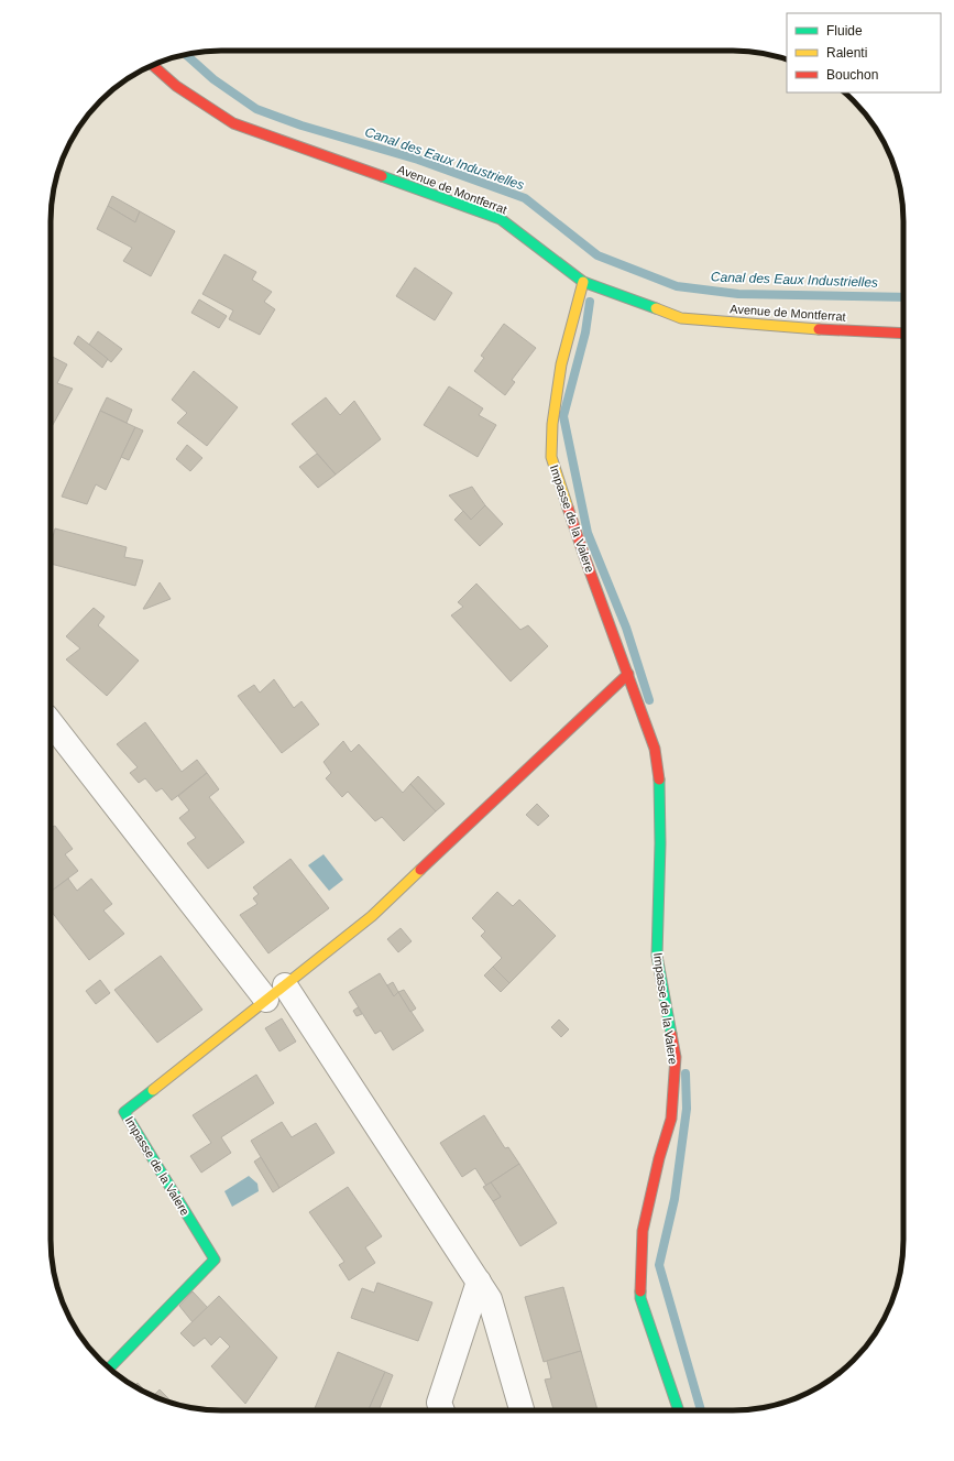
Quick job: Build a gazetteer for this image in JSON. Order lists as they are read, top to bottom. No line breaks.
{"streets":{"street":["Avenue de Montferrat","Impasse de la Valere"]},"crossings":[["Avenue de Montferrat","Impasse de la Valere"]],"water":["Canal des Eaux Industrielles"],"legend":["Fluide","Ralenti","Bouchon"]}
